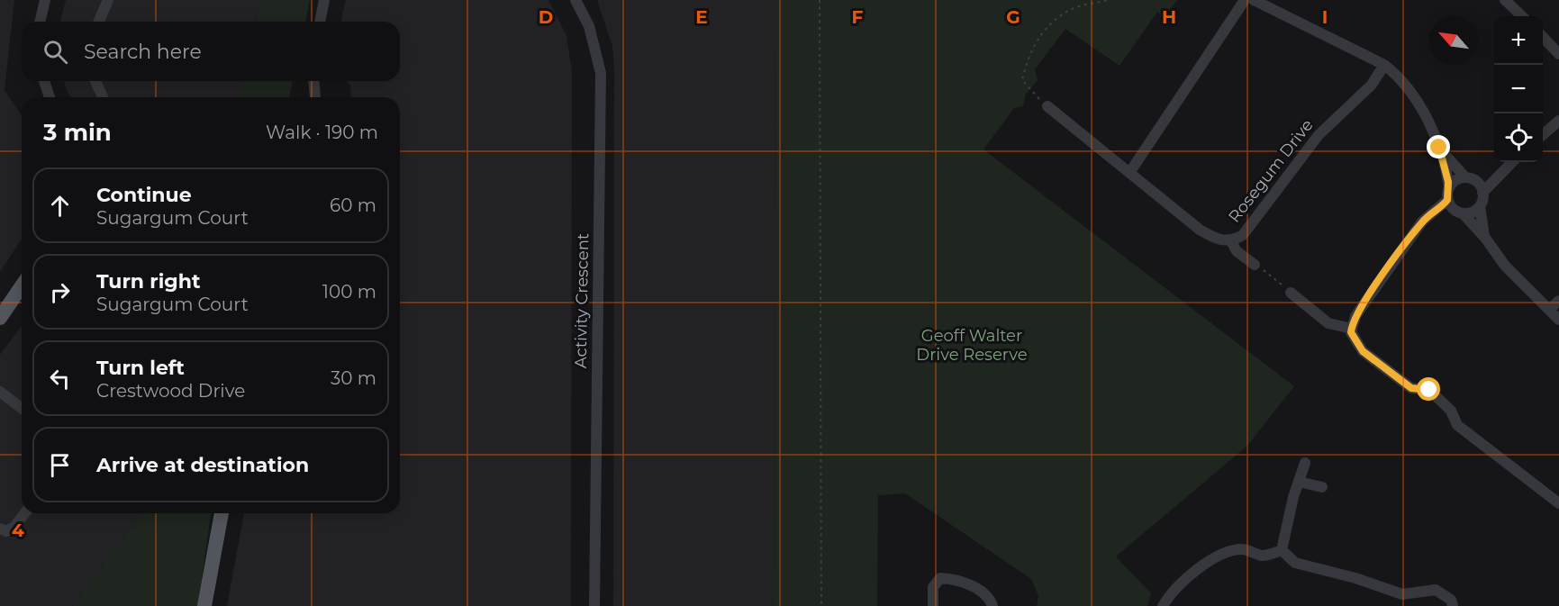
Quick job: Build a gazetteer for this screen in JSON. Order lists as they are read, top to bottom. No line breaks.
{"streets":{"street":["Rosegum Drive","Activity Crescent"]},"parks":["Geoff Walter Drive Reserve"],"north":"top left","page":{"map_buttons":["+","−"],"search":"Search here","heading":["3 min","Walk · 190 m"],"list":[["Continue","Sugargum Court","60 m"],["Turn right","Sugargum Court","100 m"],["Turn left","Crestwood Drive","30 m"],"Arrive at destination"]},"grid":{"columns":["D","E","F","G","H","I"],"rows":["4"]}}
